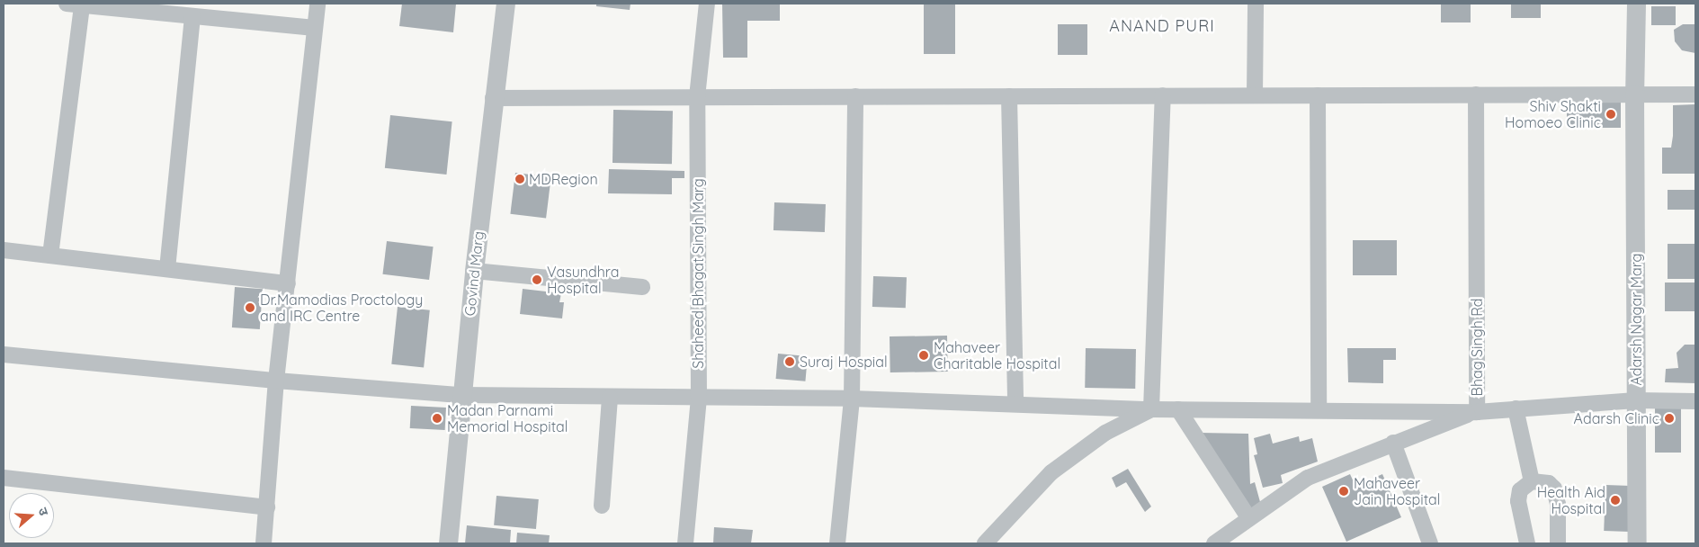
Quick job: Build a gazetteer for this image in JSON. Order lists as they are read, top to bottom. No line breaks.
{"streets":{"street":["Govind Marg","Shaheed Bhagat Singh Marg","Adarsh Nagar Marg","Bhag Singh Rd"]},"districts":["ANAND PURI"],"places":["Shiv Shakti Homoeo Clinic","MDRegion","Vasundhra Hospital","Dr.Mamodias Proctology and IRC Centre","Mahaveer Charitable Hospital","Suraj Hospial","Madan Parnami Memorial Hospital","Adarsh Clinic","Mahaveer Jain Hospital","Health Aid Hospital"],"north":"right"}
